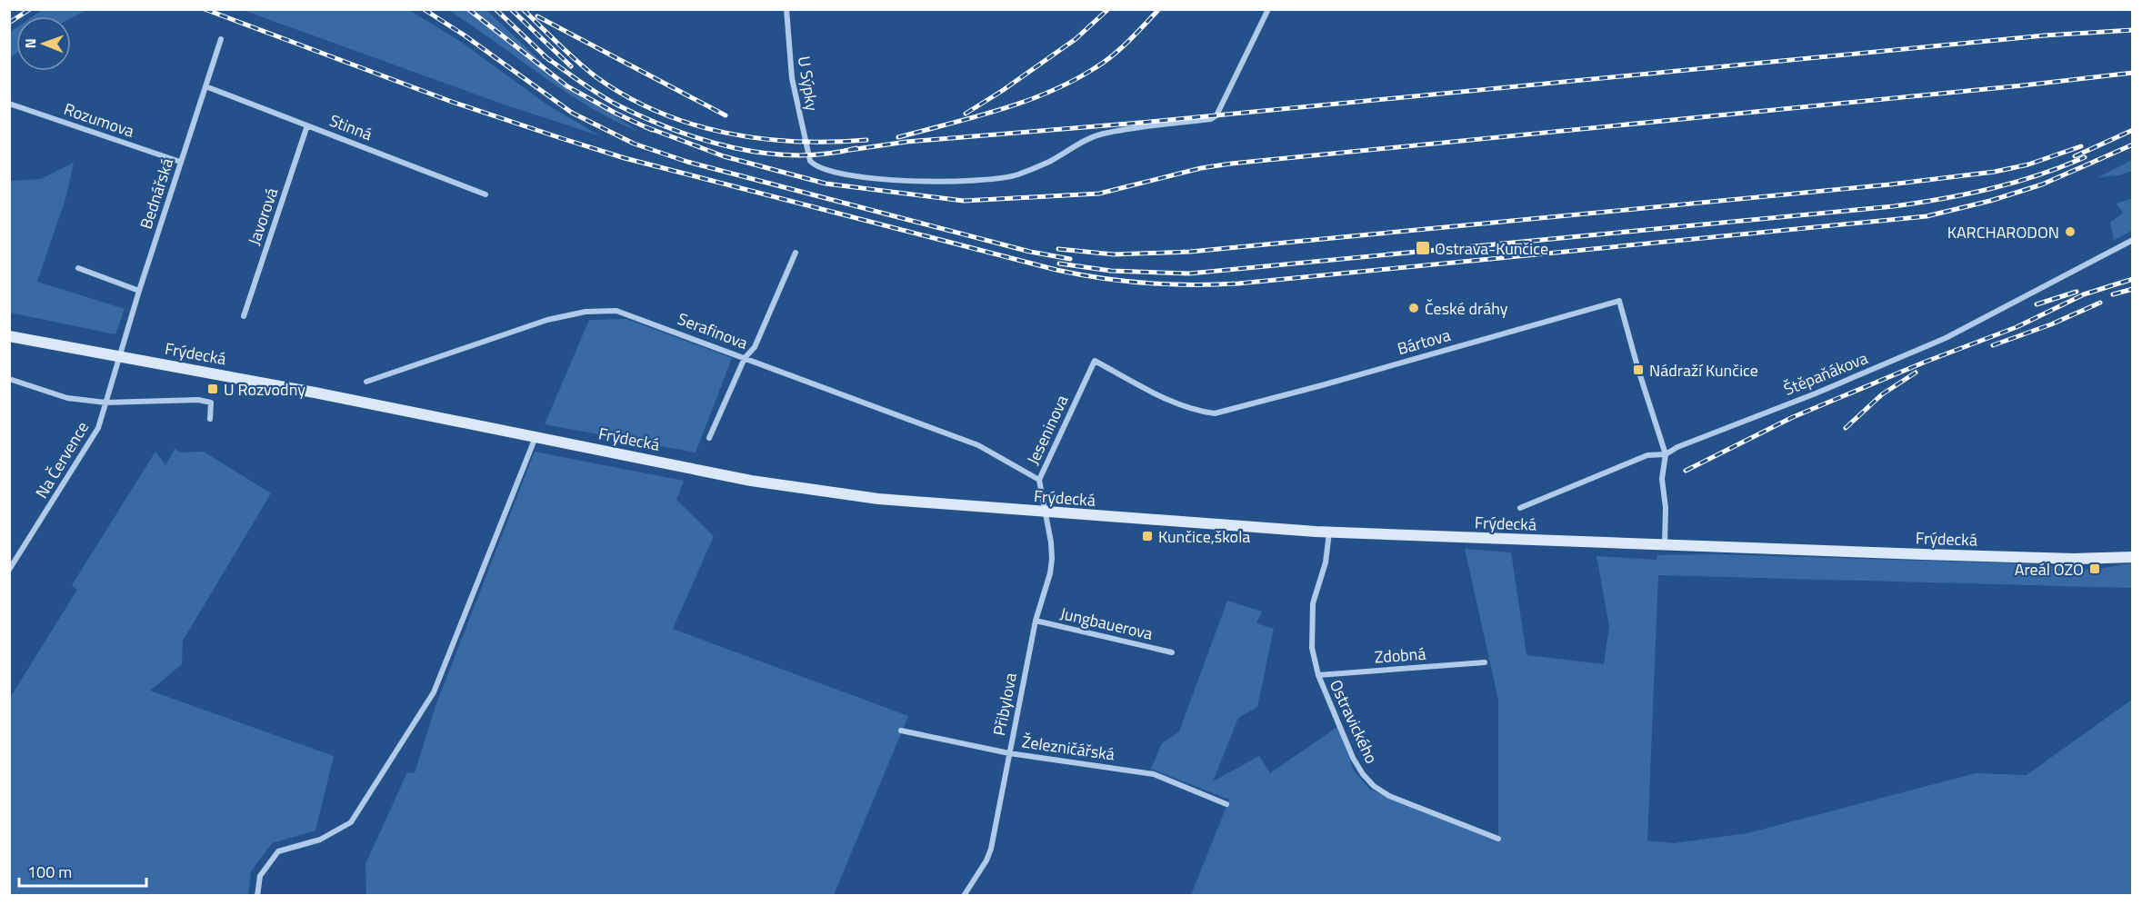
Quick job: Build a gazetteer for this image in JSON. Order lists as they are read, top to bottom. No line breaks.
{"streets":{"main road":["Frýdecká"],"street":["U Sýpky","Rozumova","Stinná","Bednářská","Javorová","Serafinova","Bártova","Štěpaňákova","Jeseninova","Na Července","Jungbauerova","Zdobná","Přibylova","Ostravického","Železničářská"]},"crossings":[["Rozumova","Bednářská"],["Stinná","Bednářská"],["Stinná","Javorová"],["Bednářská","Frýdecká"],["Bednářská","Na Července"],["Serafinova","Jeseninova"],["Bártova","Frýdecká"],["Bártova","Štěpaňákova"],["Bártova","Jeseninova"],["Frýdecká","Jeseninova"],["Frýdecká","Na Července"],["Frýdecká","Přibylova"],["Frýdecká","Ostravického"],["Jeseninova","Přibylova"],["Jungbauerova","Přibylova"],["Zdobná","Ostravického"],["Přibylova","Železničářská"]],"places":{"other":["KARCHARODON","České dráhy"],"transit":["Ostrava-Kunčice","Nádraží Kunčice","U Rozvodny","Kunčice,škola","Areál OZO"]},"scale_bar":"100 m","north":"left"}
